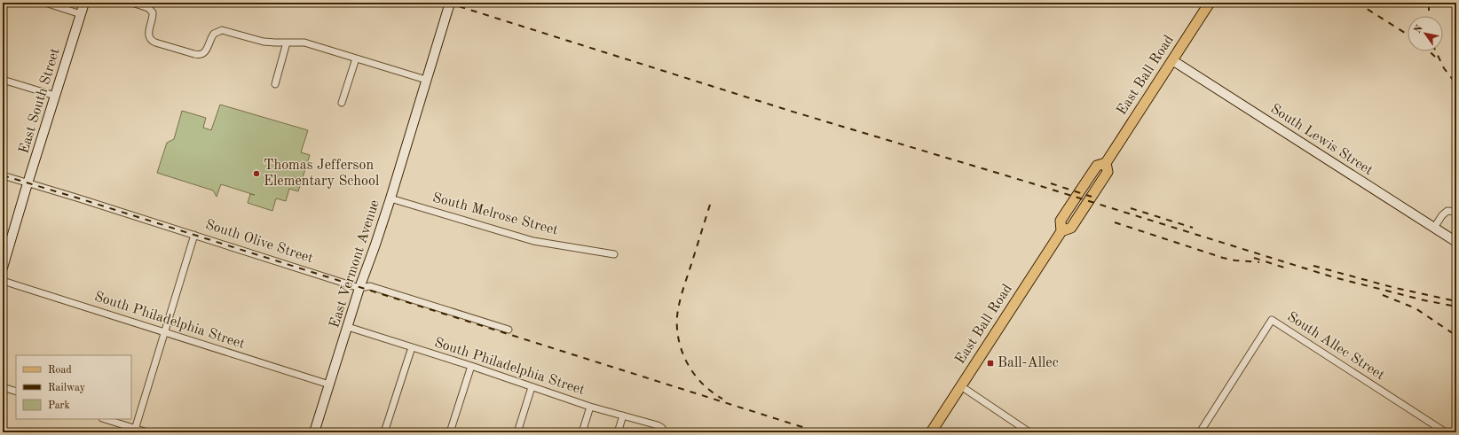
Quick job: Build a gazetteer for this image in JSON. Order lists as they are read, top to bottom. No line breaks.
{"streets":{"main road":["East Ball Road"],"street":["East South Street","South Lewis Street","South Melrose Street","South Olive Street","East Vermont Avenue","South Philadelphia Street","South Allec Street"]},"crossings":[["East Ball Road","South Lewis Street"],["East South Street","South Olive Street"],["South Melrose Street","East Vermont Avenue"],["South Olive Street","East Vermont Avenue"],["East Vermont Avenue","South Philadelphia Street"]],"places":{"other":["Thomas Jefferson Elementary School"],"transit":["Ball-Allec"]},"legend":["Road","Railway","Park"],"north":"top left"}
